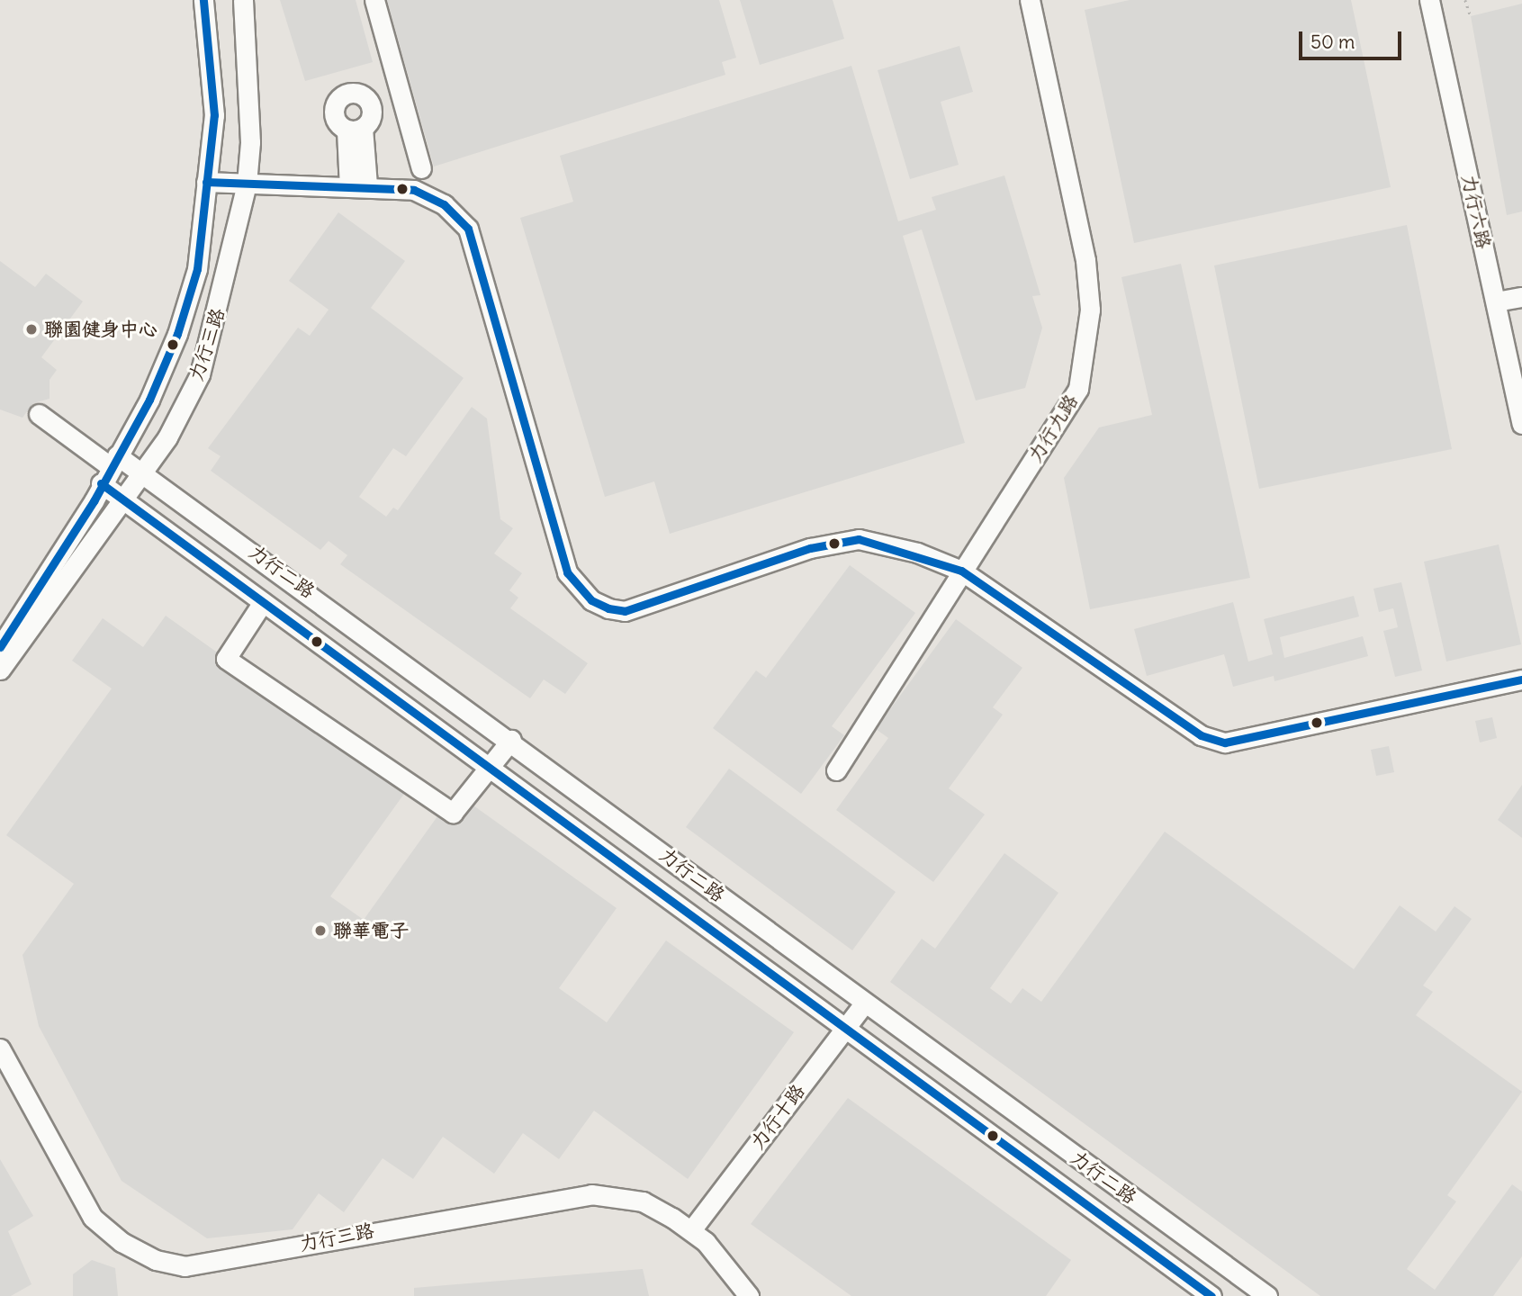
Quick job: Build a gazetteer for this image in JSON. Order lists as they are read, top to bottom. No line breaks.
{"streets":{"street":["力行六路","力行三路","力行九路","力行二路","力行十路"]},"crossings":[["力行三路","力行二路"],["力行三路","力行十路"],["力行二路","力行十路"]],"places":["聯園健身中心","聯華電子"],"scale_bar":"50 m"}
